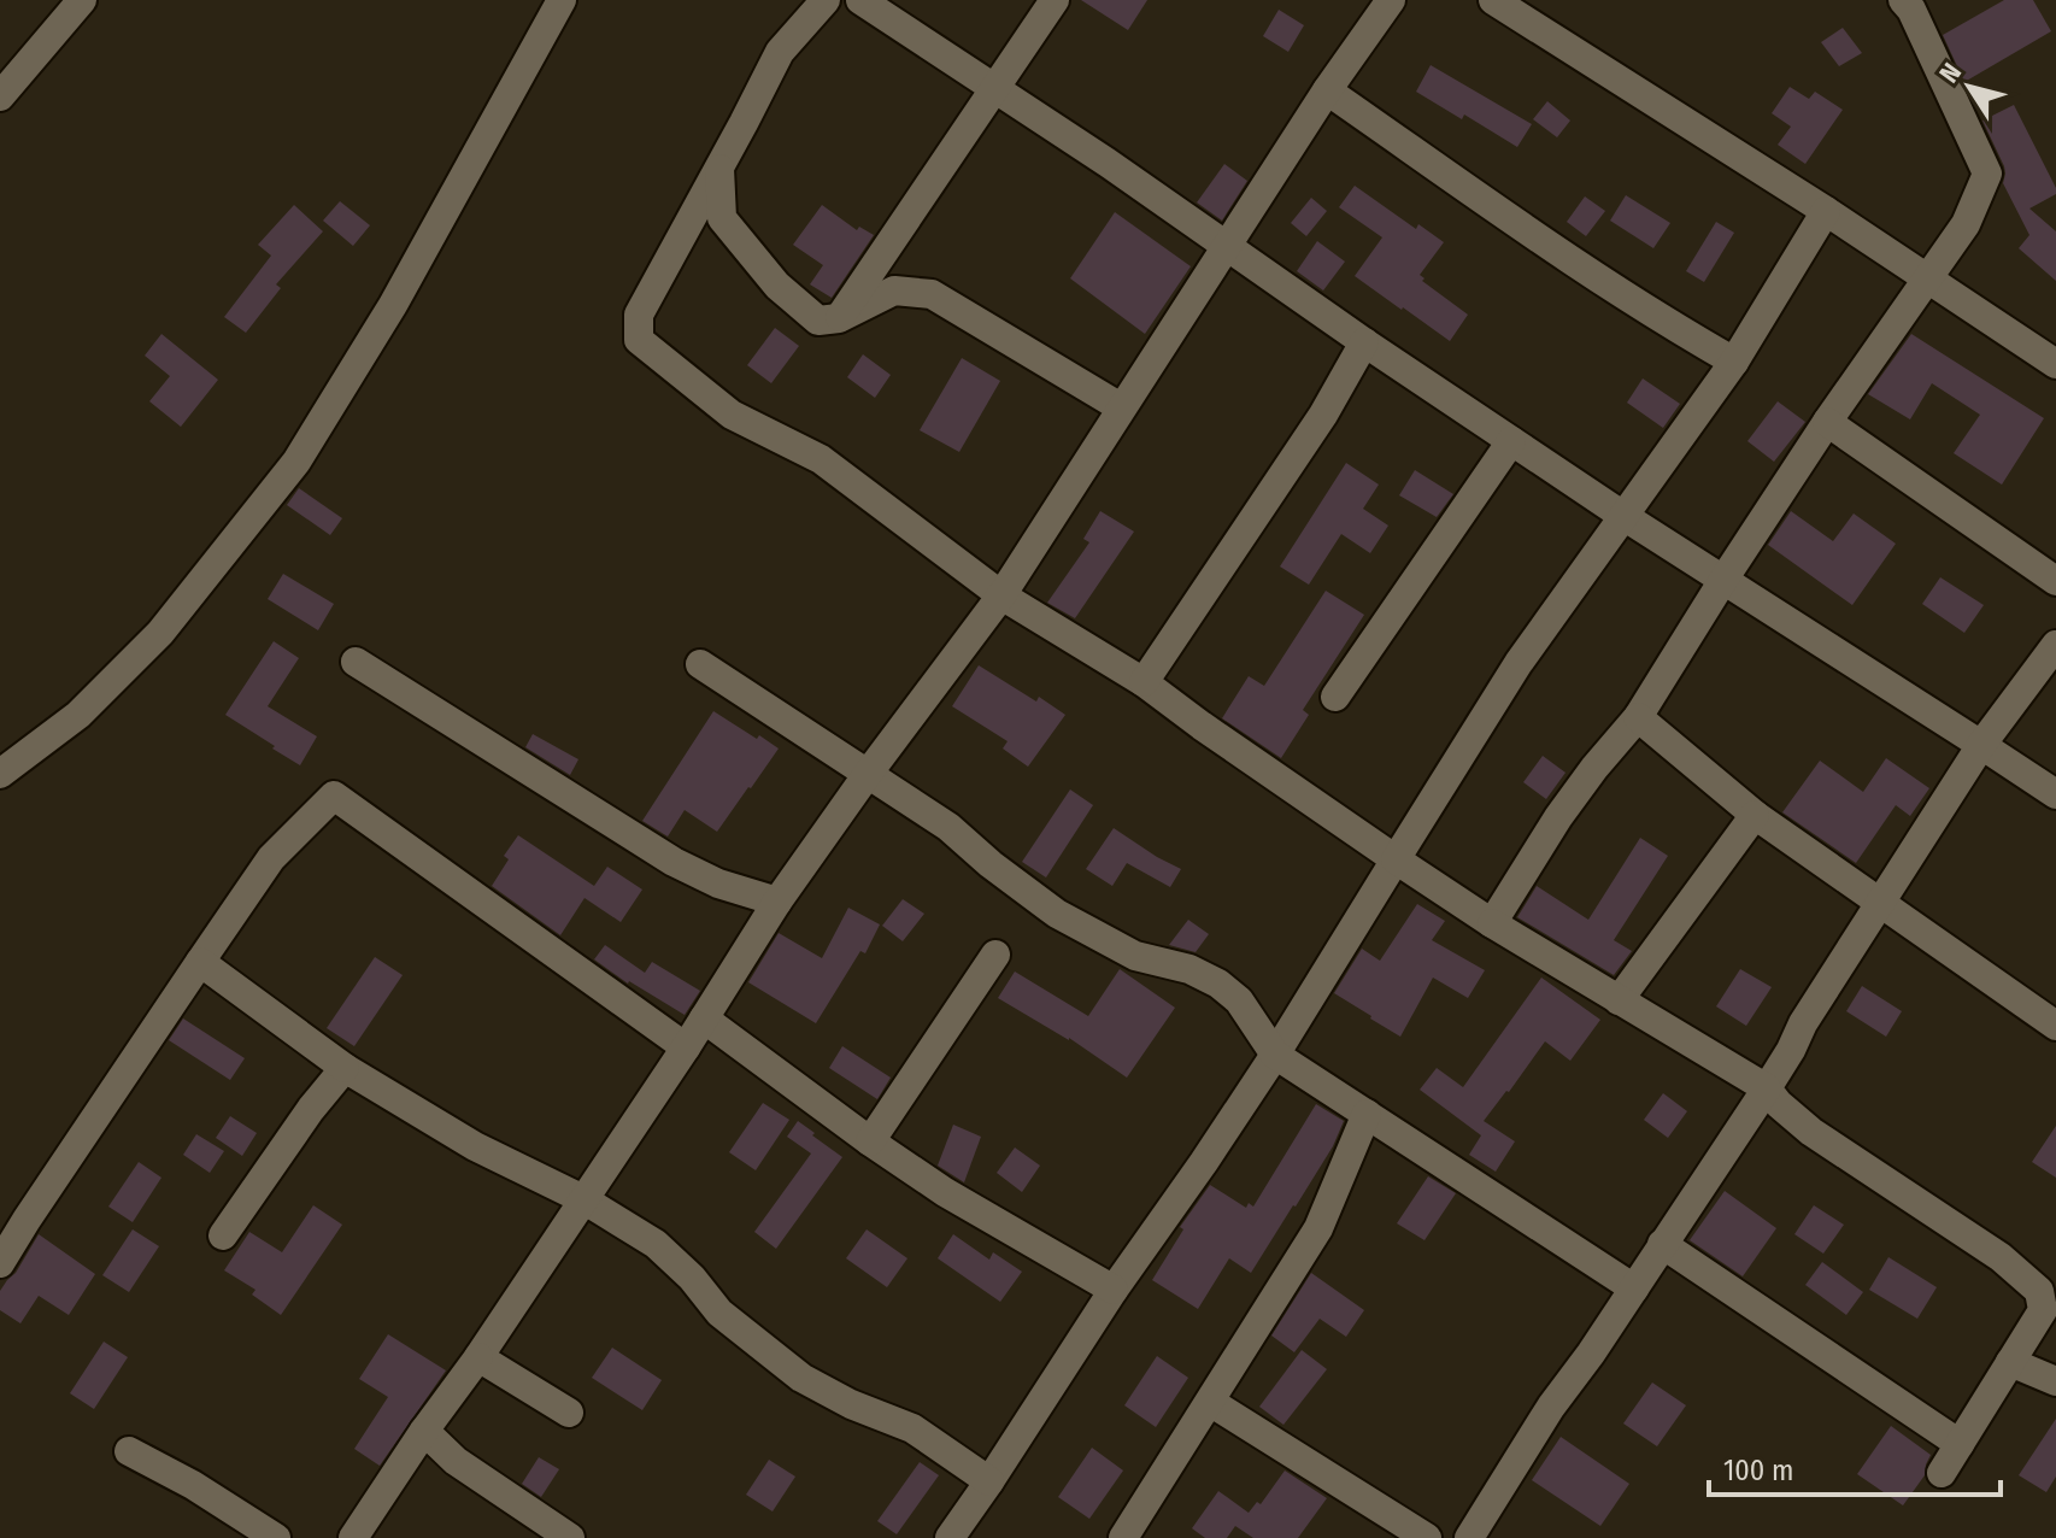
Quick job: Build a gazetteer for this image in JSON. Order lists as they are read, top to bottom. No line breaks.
{"scale_bar":"100 m","north":"top left"}
